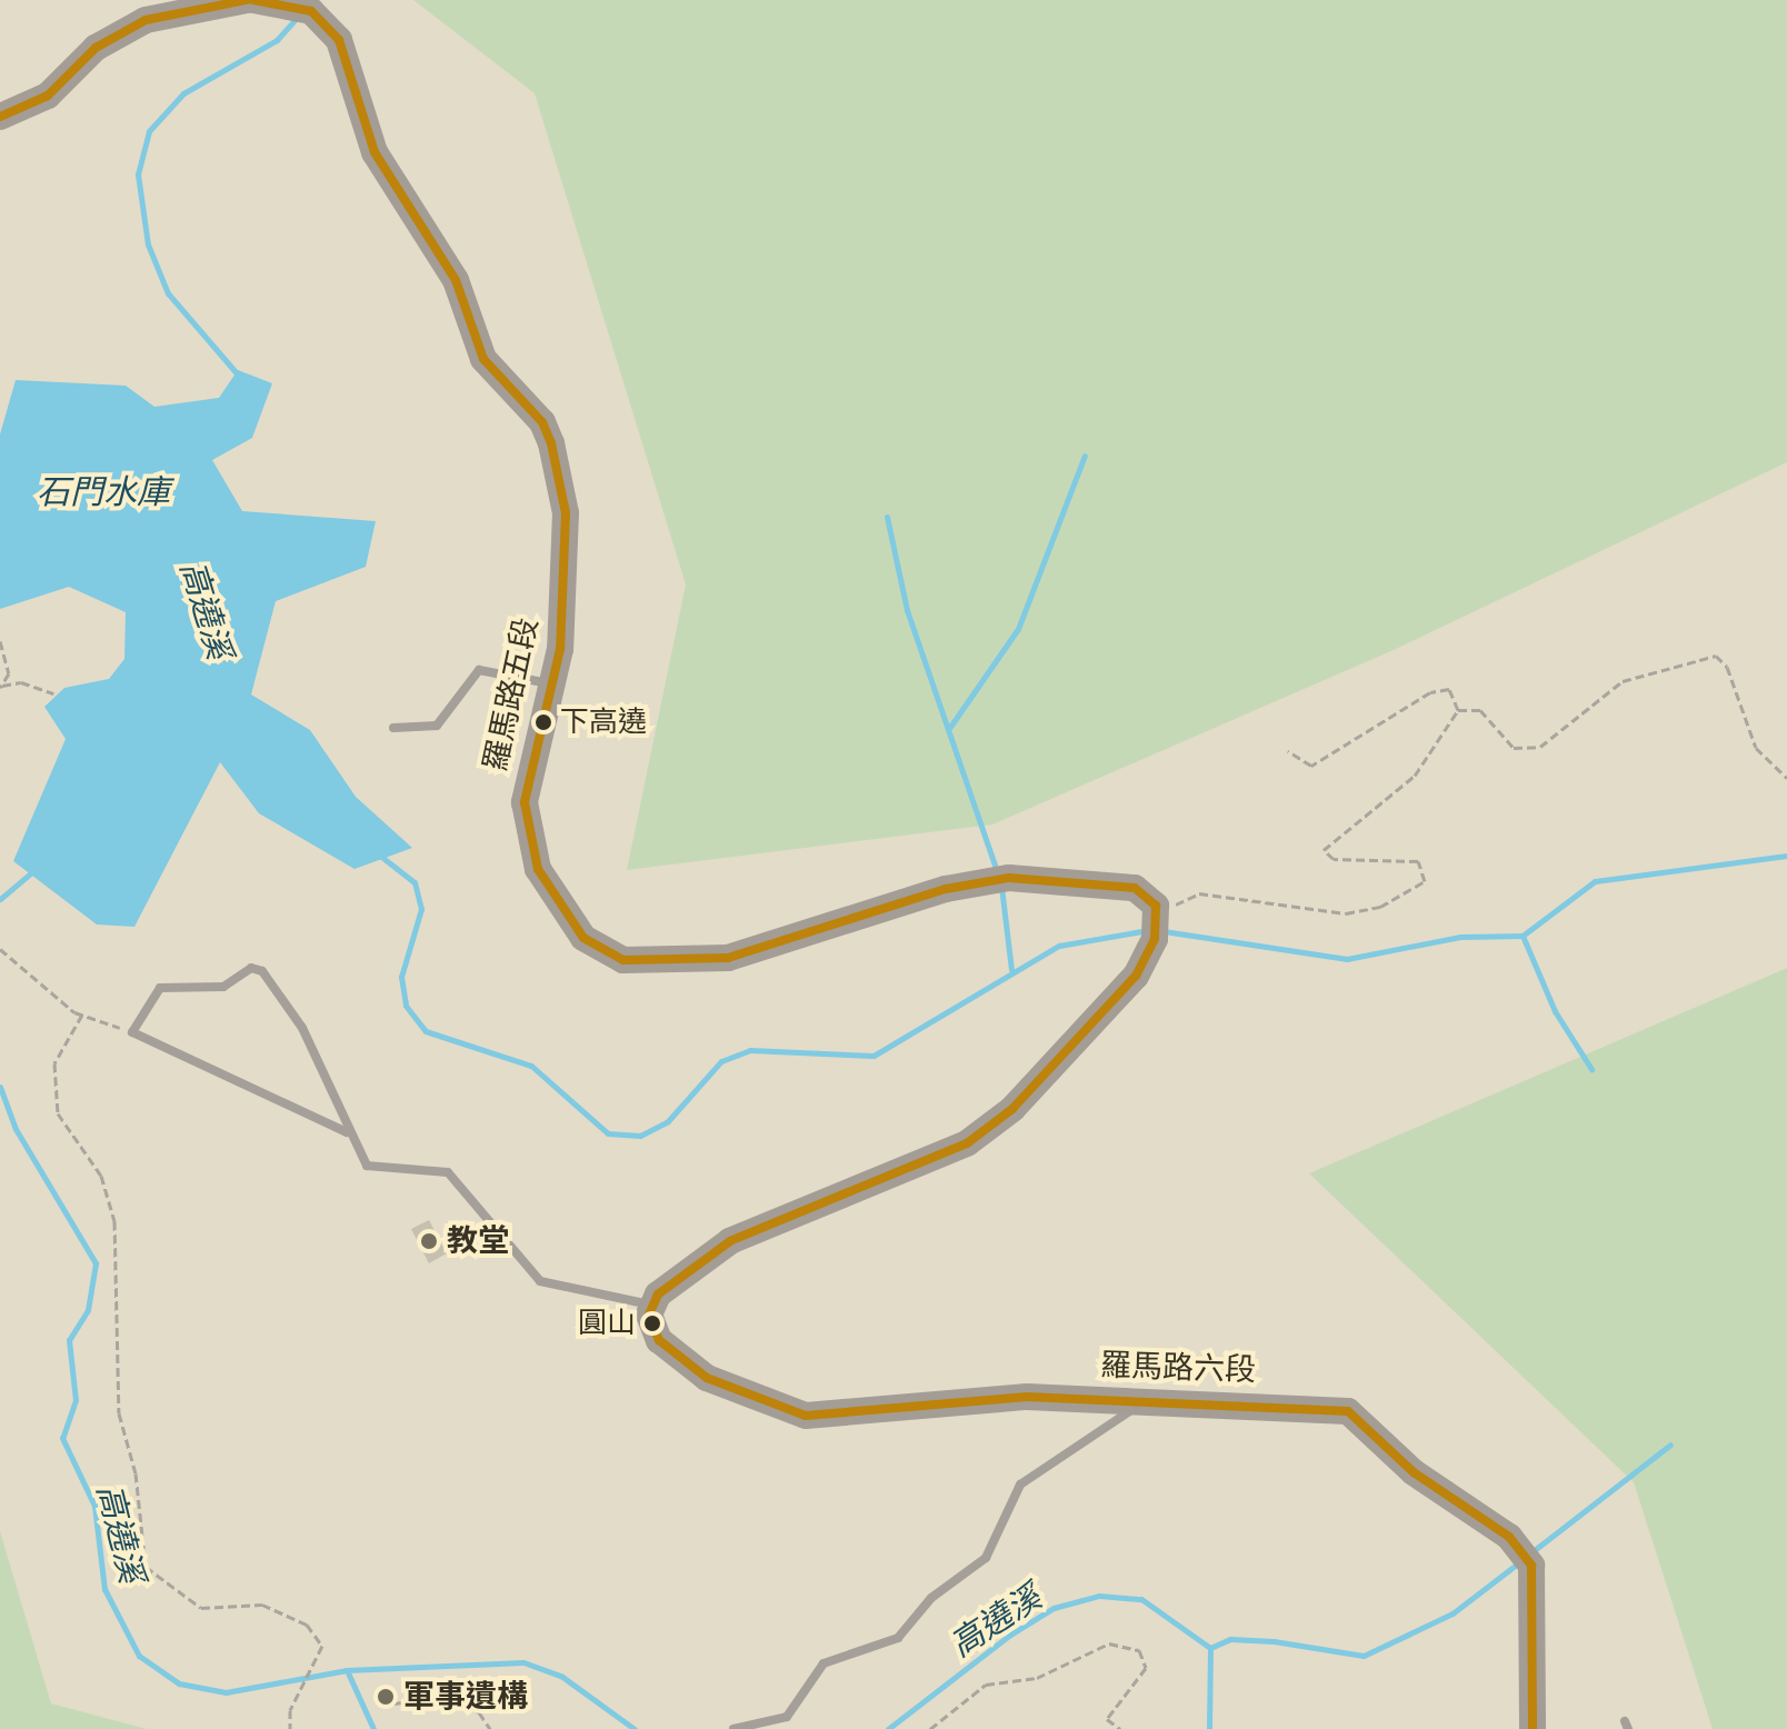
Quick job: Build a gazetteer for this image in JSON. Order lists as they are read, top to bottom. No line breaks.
{"streets":{"main road":["羅馬路五段","羅馬路六段"]},"water":["石門水庫","高遶溪"],"places":["下高遶","教堂","圓山","軍事遺構"]}
